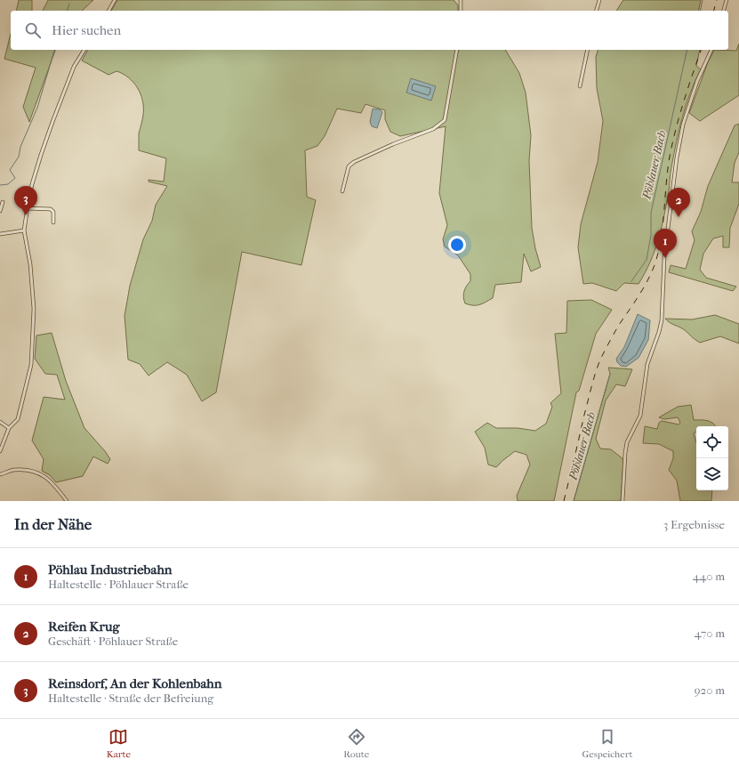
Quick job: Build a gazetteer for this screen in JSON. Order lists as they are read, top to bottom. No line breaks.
{"water":["Pöhlauer Bach"],"page":{"search":"Hier suchen","pins":["3","2","1"],"heading":["In der Nähe","3 Ergebnisse"],"list":[{"mark":"1","name":"Pöhlau Industriebahn","note":"Haltestelle · Pöhlauer Straße","value":"440 m"},{"mark":"2","name":"Reifen Krug","note":"Geschäft · Pöhlauer Straße","value":"470 m"},{"mark":"3","name":"Reinsdorf, An der Kohlenbahn","note":"Haltestelle · Straße der Befreiung","value":"920 m"}],"nav":["Karte","Route","Gespeichert"]}}
